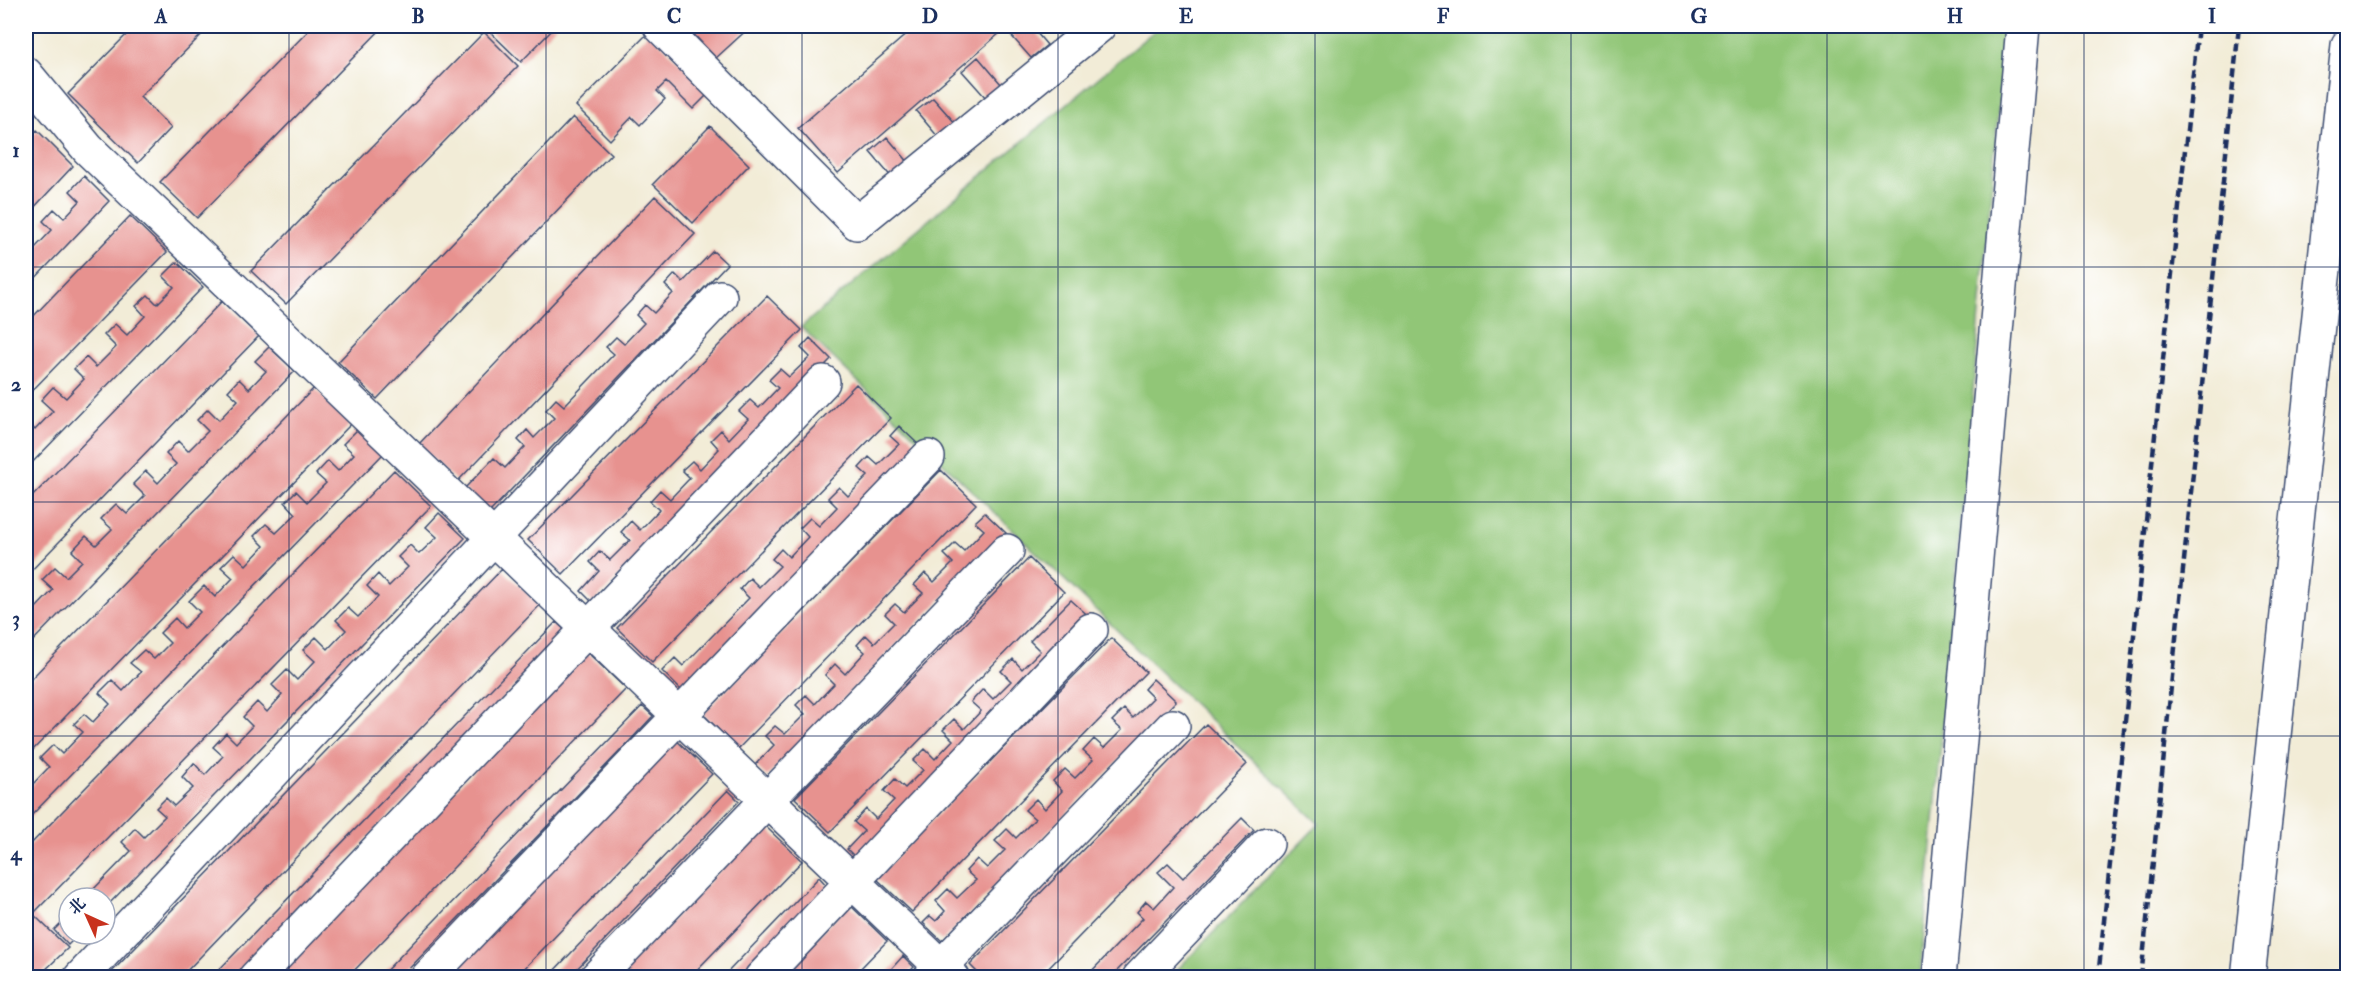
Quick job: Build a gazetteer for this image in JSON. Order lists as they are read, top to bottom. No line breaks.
{"north":"top left","grid":{"columns":["A","B","C","D","E","F","G","H","I"],"rows":["1","2","3","4"]}}
